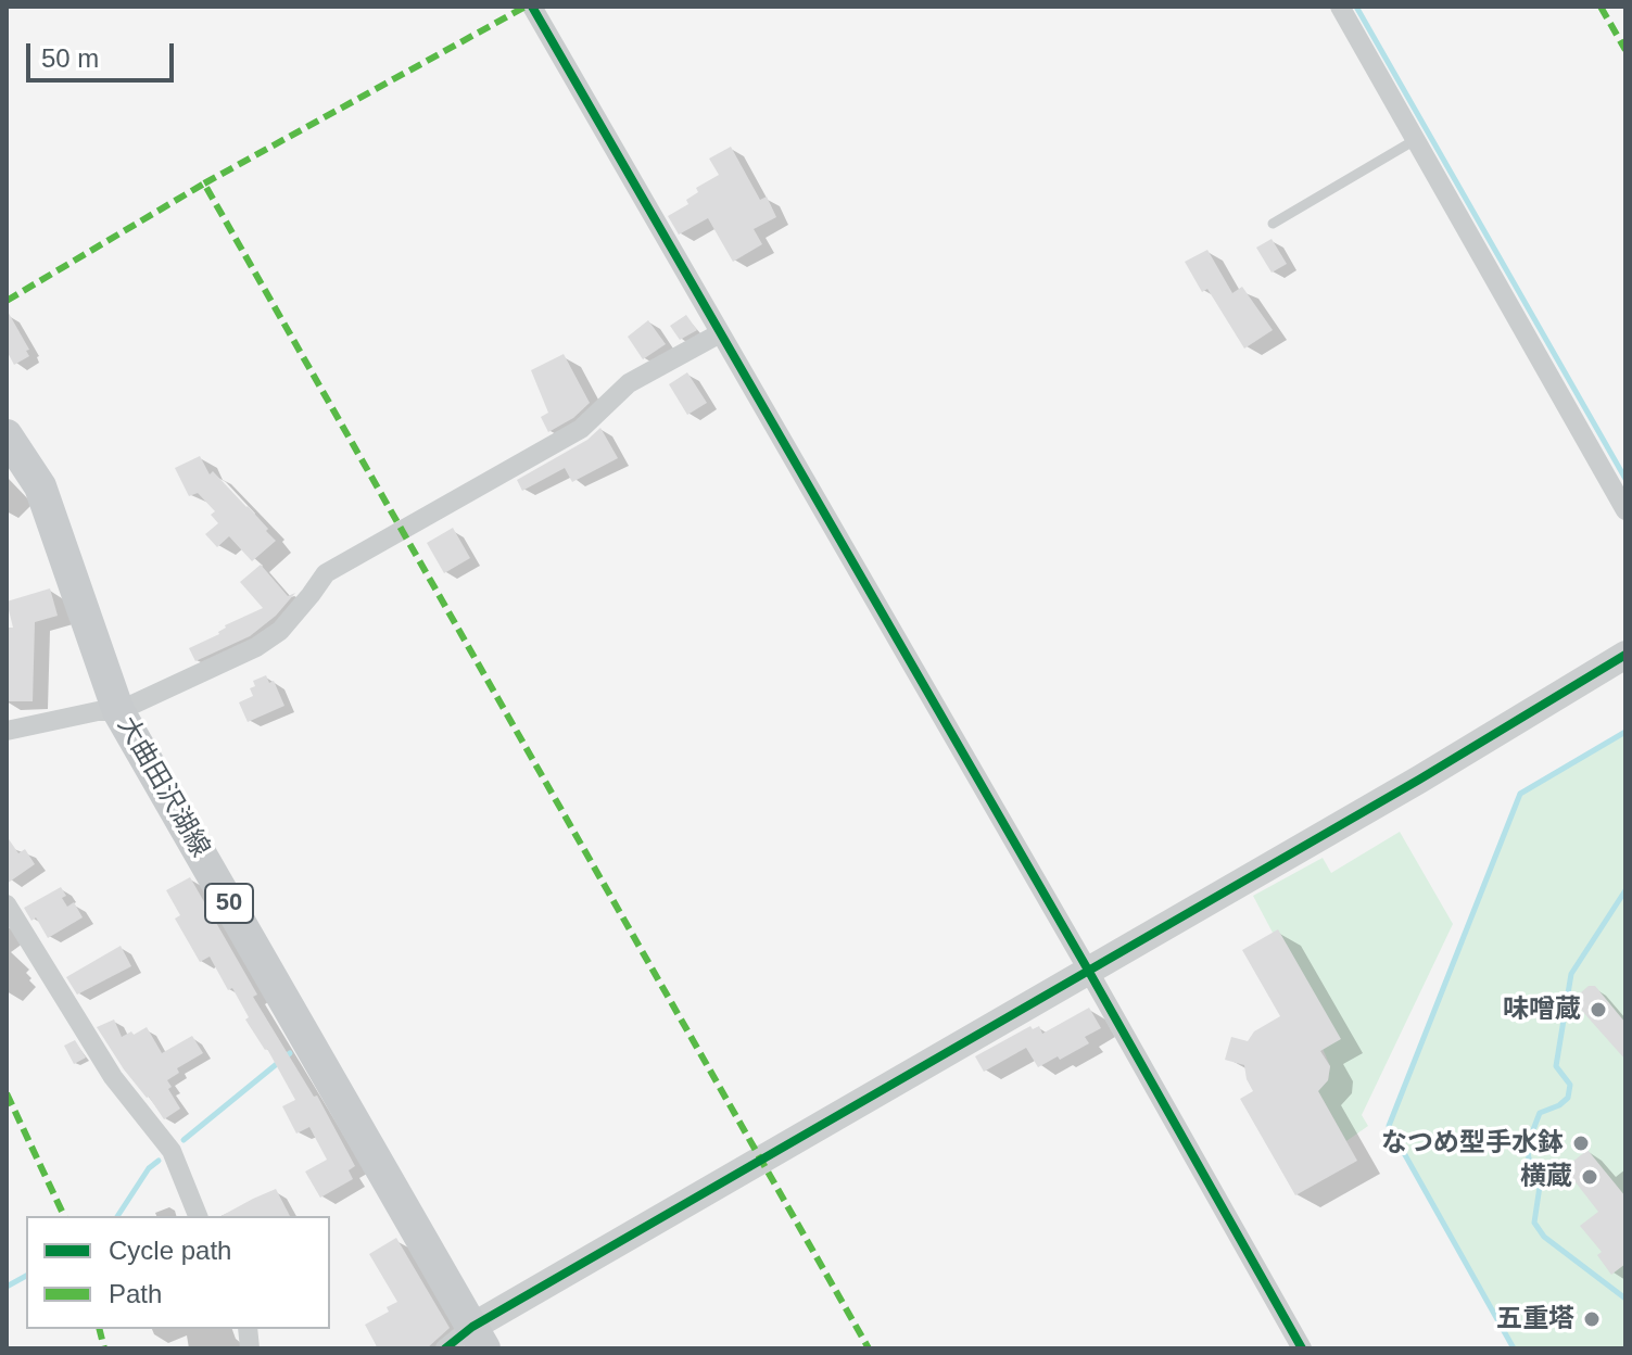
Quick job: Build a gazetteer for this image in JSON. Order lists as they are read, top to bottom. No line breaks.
{"streets":{"main road":["大曲田沢湖線","50"]},"places":["味噌蔵","なつめ型手水鉢","横蔵","五重塔"],"legend":["Cycle path","Path"],"scale_bar":"50 m"}
